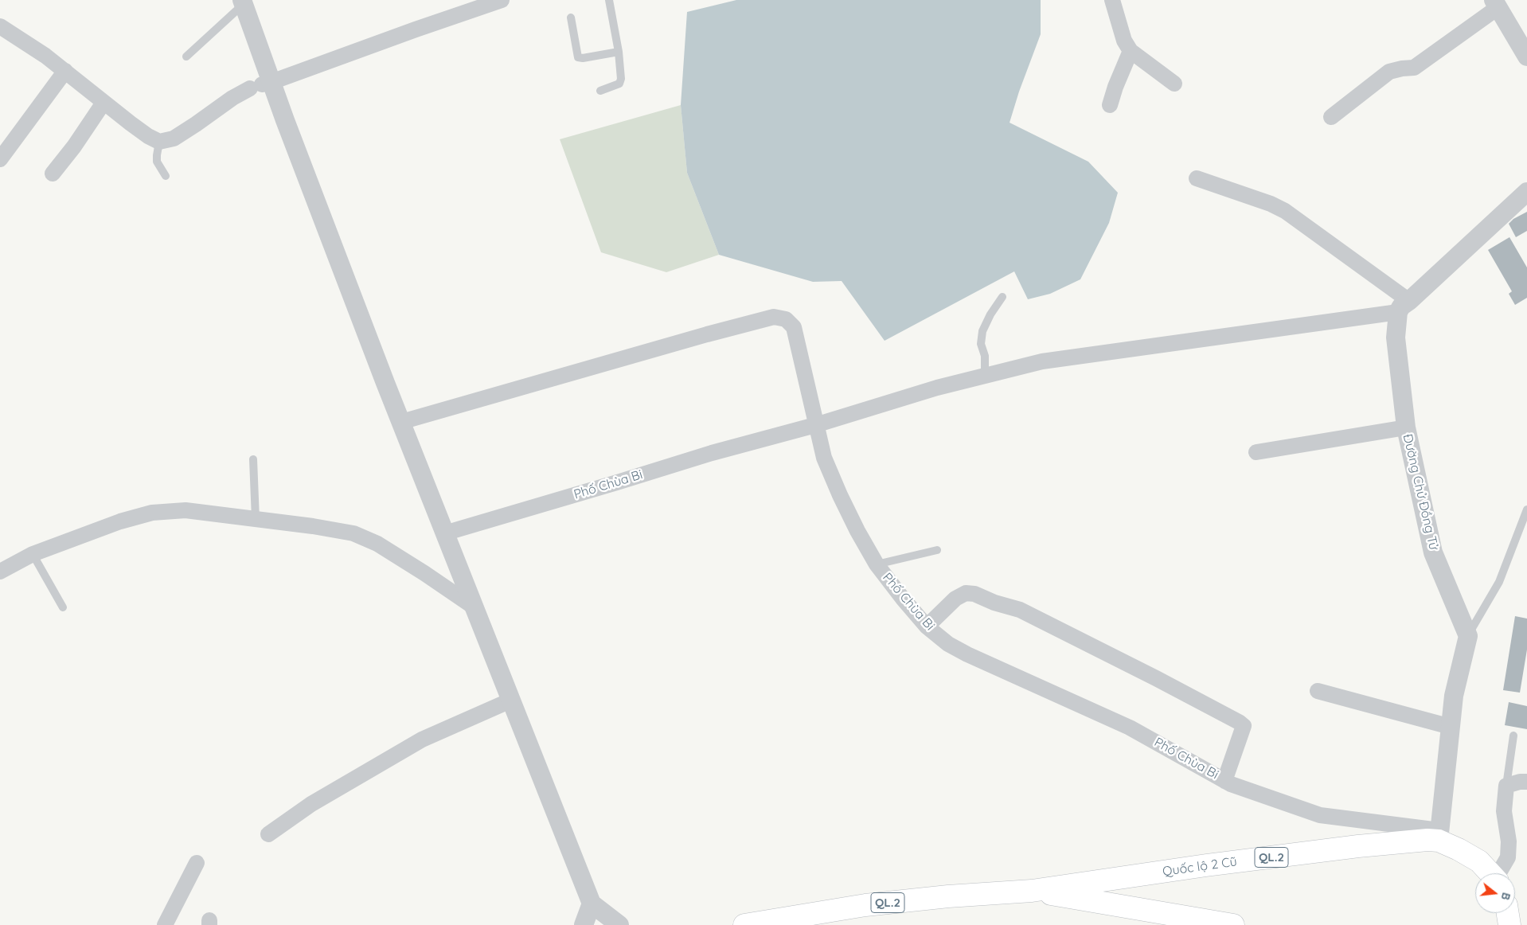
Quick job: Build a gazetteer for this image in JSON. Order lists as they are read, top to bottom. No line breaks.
{"streets":{"main road":["QL.2","Quốc lộ 2 Cũ"],"street":["Phố Chùa Bi","Đường Chử Đồng Tử"]},"crossings":[["Phố Chùa Bi","Quốc lộ 2 Cũ"]],"north":"right"}
